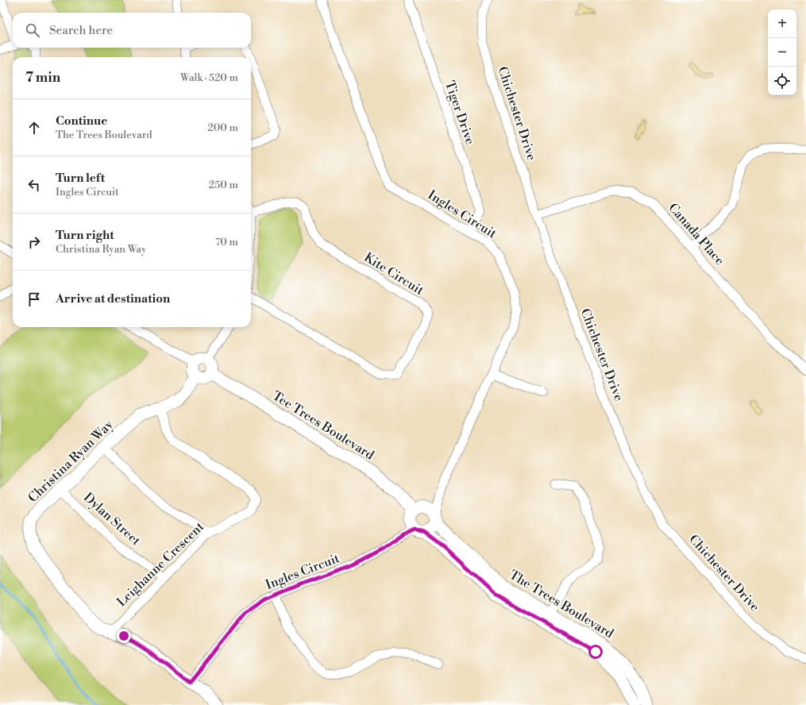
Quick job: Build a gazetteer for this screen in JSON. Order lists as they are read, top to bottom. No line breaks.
{"streets":{"street":["Tiger Drive","Chichester Drive","Ingles Circuit","Canada Place","Kite Circuit","Tee Trees Boulevard","Christina Ryan Way","Dylan Street","Leighanne Crescent","The Trees Boulevard"]},"crossings":[["Tiger Drive","Ingles Circuit"],["Chichester Drive","Canada Place"],["Ingles Circuit","Tee Trees Boulevard"],["Ingles Circuit","Christina Ryan Way"],["Ingles Circuit","The Trees Boulevard"],["Tee Trees Boulevard","Christina Ryan Way"],["Tee Trees Boulevard","The Trees Boulevard"],["Christina Ryan Way","Dylan Street"],["Christina Ryan Way","Leighanne Crescent"],["Dylan Street","Leighanne Crescent"]],"page":{"map_buttons":["+","−"],"search":"Search here","heading":["7 min","Walk · 520 m"],"list":[["Continue","The Trees Boulevard","200 m"],["Turn left","Ingles Circuit","250 m"],["Turn right","Christina Ryan Way","70 m"],"Arrive at destination"]}}
